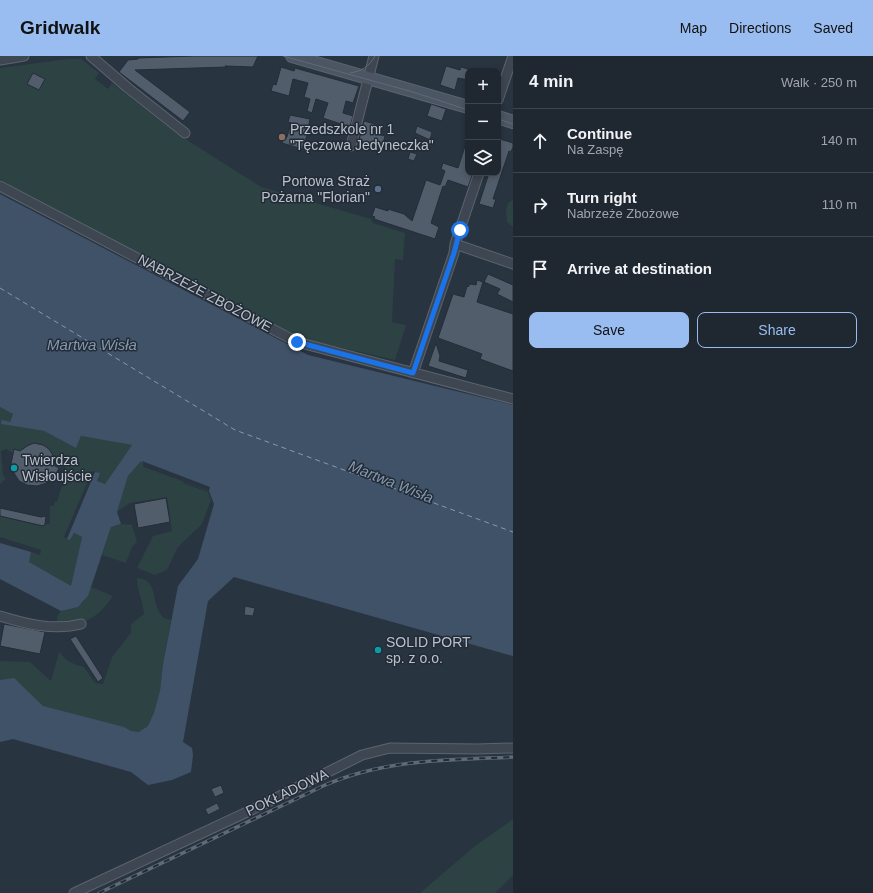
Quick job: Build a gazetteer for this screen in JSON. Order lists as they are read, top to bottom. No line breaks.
{"streets":{"street":["NABRZEŻE ZBOŻOWE","POKŁADOWA"]},"water":["Martwa Wisła"],"places":["Przedszkole nr 1 \"Tęczowa Jedyneczka\"","Portowa Straż Pożarna \"Florian\"","Twierdza Wisłoujście","SOLID PORT sp. z o.o."],"page":{"header":"Gridwalk","nav":["Map","Directions","Saved"],"heading":["4 min","Walk · 250 m"],"map_buttons":["+","−"],"list":[["Continue","Na Zaspę","140 m"],["Turn right","Nabrzeże Zbożowe","110 m"],"Arrive at destination"],"buttons":["Save","Share"]}}
